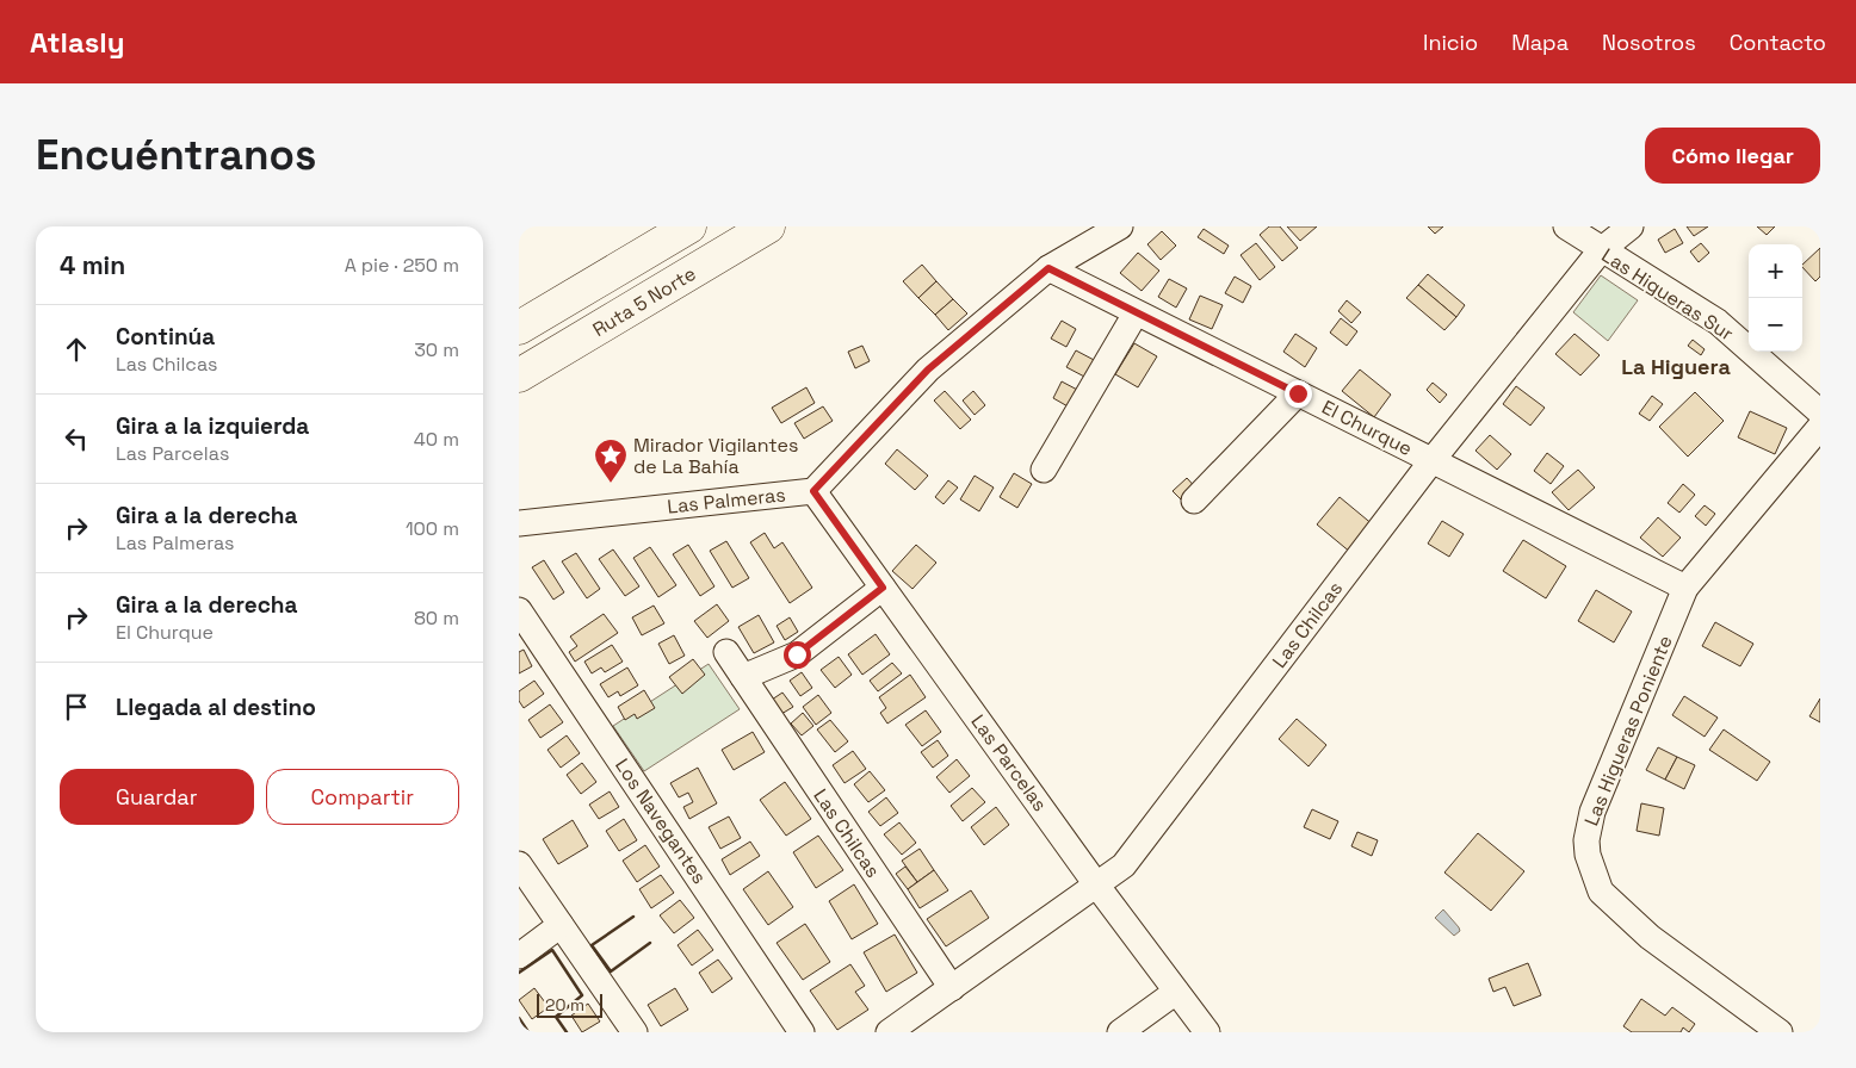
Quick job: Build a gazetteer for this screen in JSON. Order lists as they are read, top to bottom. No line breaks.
{"streets":{"highway":["Ruta 5 Norte"],"street":["Las Higueras Sur","El Churque","Las Palmeras","Las Chilcas","Las Higueras Poniente","Las Parcelas","Los Navegantes"]},"crossings":[["Las Higueras Sur","Las Chilcas"],["El Churque","Las Palmeras"],["El Churque","Las Chilcas"],["El Churque","Las Higueras Poniente"],["Las Palmeras","Las Parcelas"],["Las Chilcas","Las Parcelas"]],"districts":["La Higuera"],"places":{"place":["Mirador Vigilantes de La Bahía"]},"scale_bar":"20 m","page":{"header":"Atlasly","nav":["Inicio","Mapa","Nosotros","Contacto"],"buttons":["Cómo llegar",["Guardar","Compartir"]],"title":"Encuéntranos","heading":["4 min","A pie · 250 m"],"map_buttons":["+","−"],"list":[["Continúa","Las Chilcas","30 m"],["Gira a la izquierda","Las Parcelas","40 m"],["Gira a la derecha","Las Palmeras","100 m"],["Gira a la derecha","El Churque","80 m"],"Llegada al destino"],"scale":"20 m"}}
